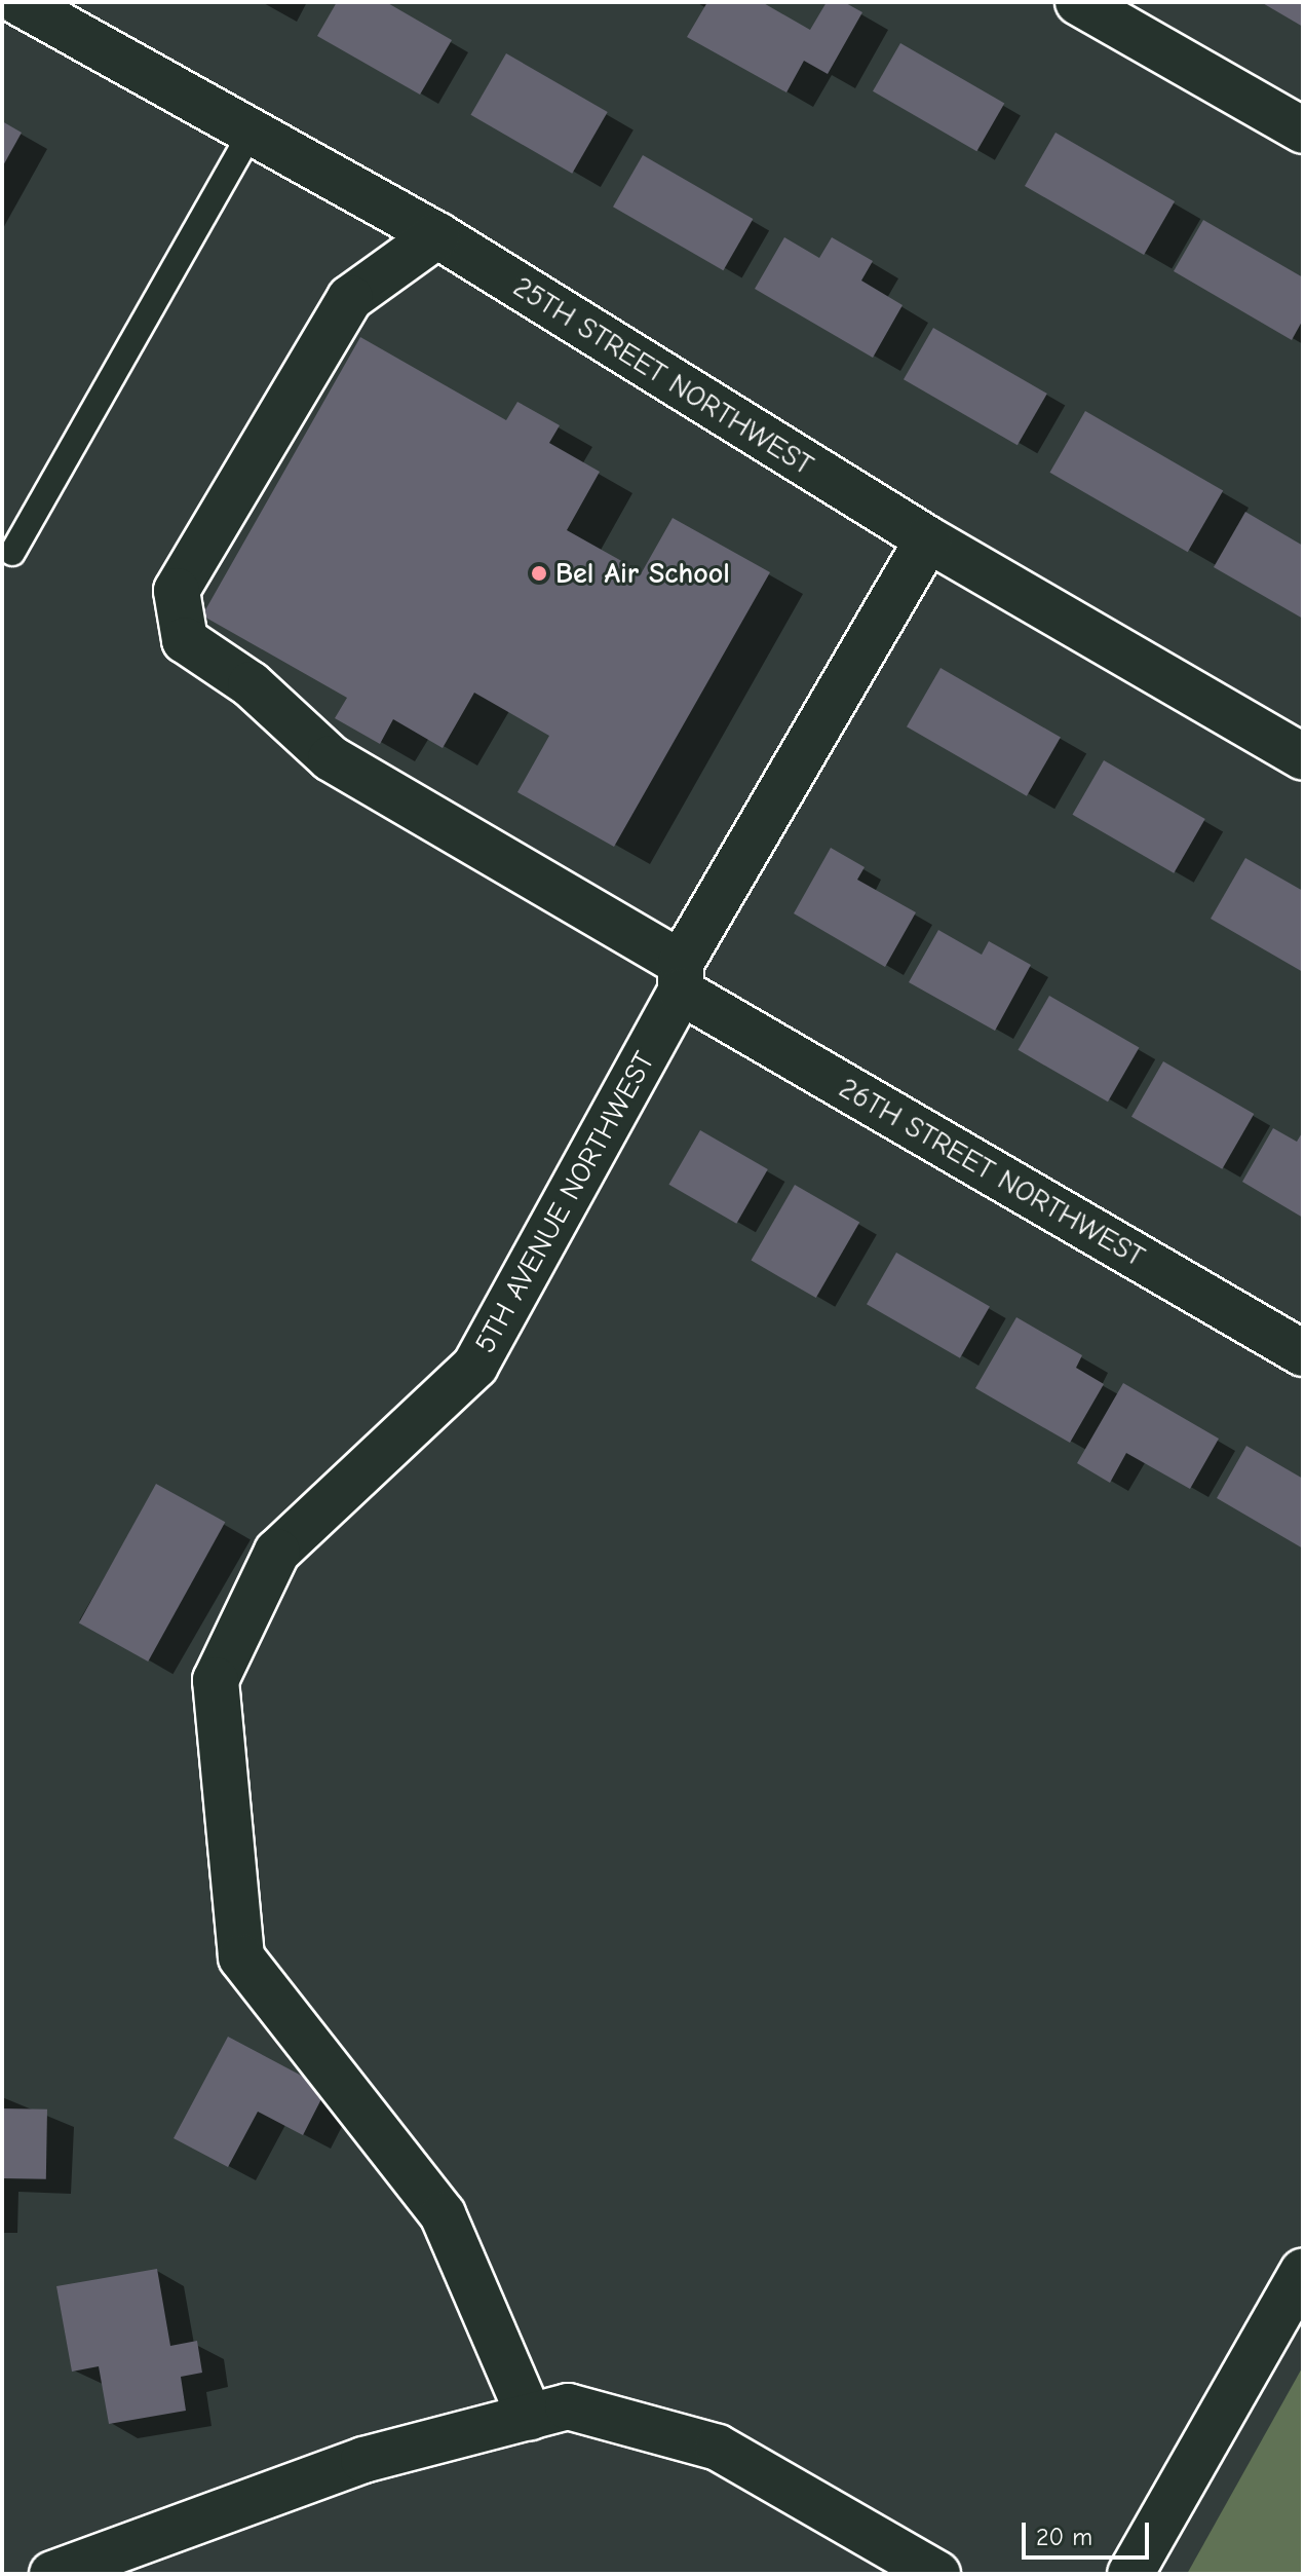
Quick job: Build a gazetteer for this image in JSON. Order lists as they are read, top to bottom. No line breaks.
{"streets":{"street":["25TH STREET NORTHWEST","26TH STREET NORTHWEST","5TH AVENUE NORTHWEST"]},"crossings":[["25TH STREET NORTHWEST","26TH STREET NORTHWEST"],["25TH STREET NORTHWEST","5TH AVENUE NORTHWEST"],["26TH STREET NORTHWEST","5TH AVENUE NORTHWEST"]],"places":["Bel Air School"],"scale_bar":"20 m"}
